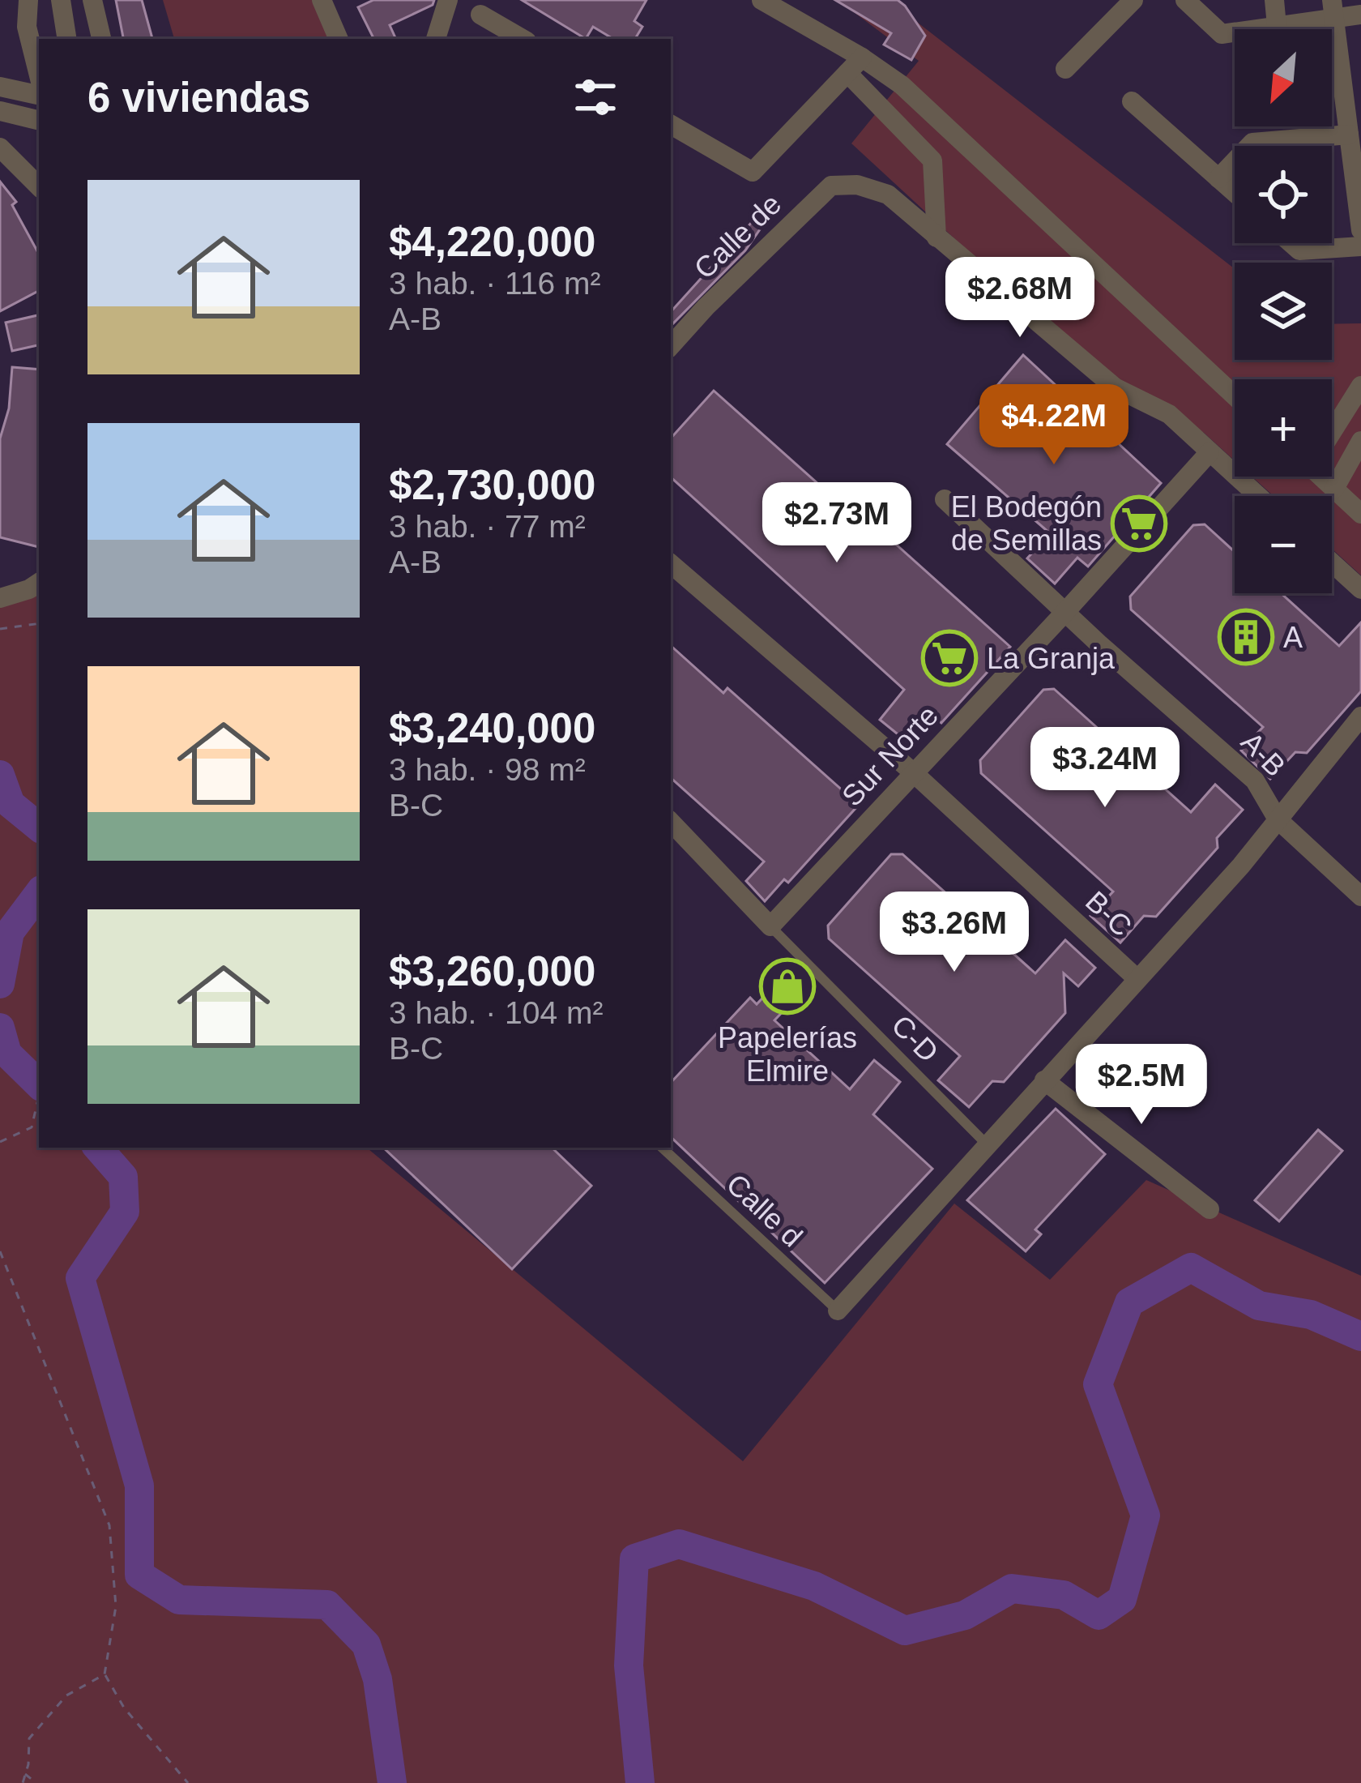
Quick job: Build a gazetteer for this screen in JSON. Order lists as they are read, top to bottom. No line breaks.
{"streets":{"street":["Calle de","A-B","Sur Norte","B-C"],"lane":["C-D","Calle d"]},"crossings":[["A-B","Sur Norte"],["Sur Norte","B-C"],["Sur Norte","C-D"]],"places":{"supermarket":["El Bodegón de Semillas","La Granja"],"building":["A"],"shop":["Papelerías Elmire"]},"north":"bottom left","page":{"map_buttons":["+","−"],"heading":"6 viviendas","list":[{"name":"$4,220,000","note":"3 hab. · 116 m² · A-B"},{"name":"$2,730,000","note":"3 hab. · 77 m² · A-B"},{"name":"$3,240,000","note":"3 hab. · 98 m² · B-C"},{"name":"$3,260,000","note":"3 hab. · 104 m² · B-C"}],"price":["$2.68M","$4.22M","$2.73M","$3.24M","$3.26M","$2.5M"]}}
